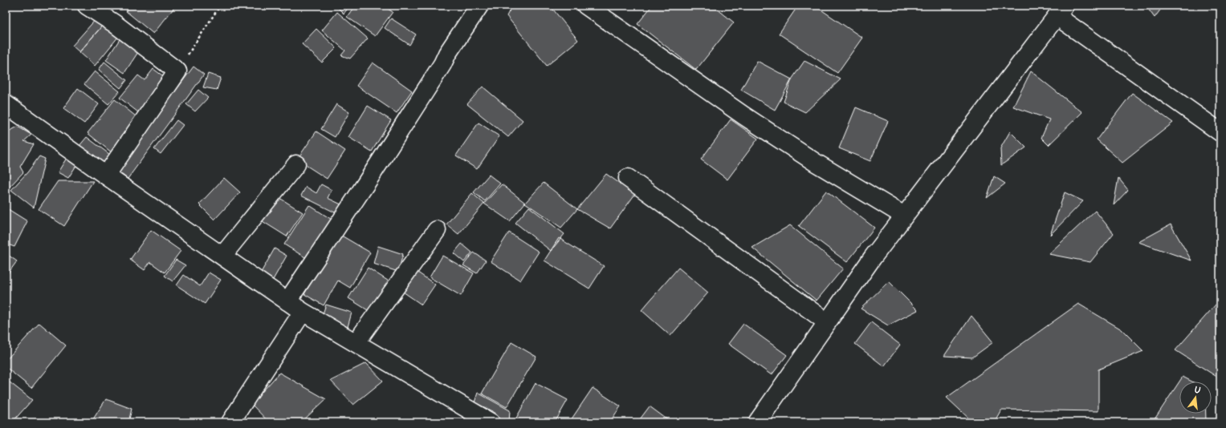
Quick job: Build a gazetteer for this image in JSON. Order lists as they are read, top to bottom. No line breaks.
{"north":"top"}
